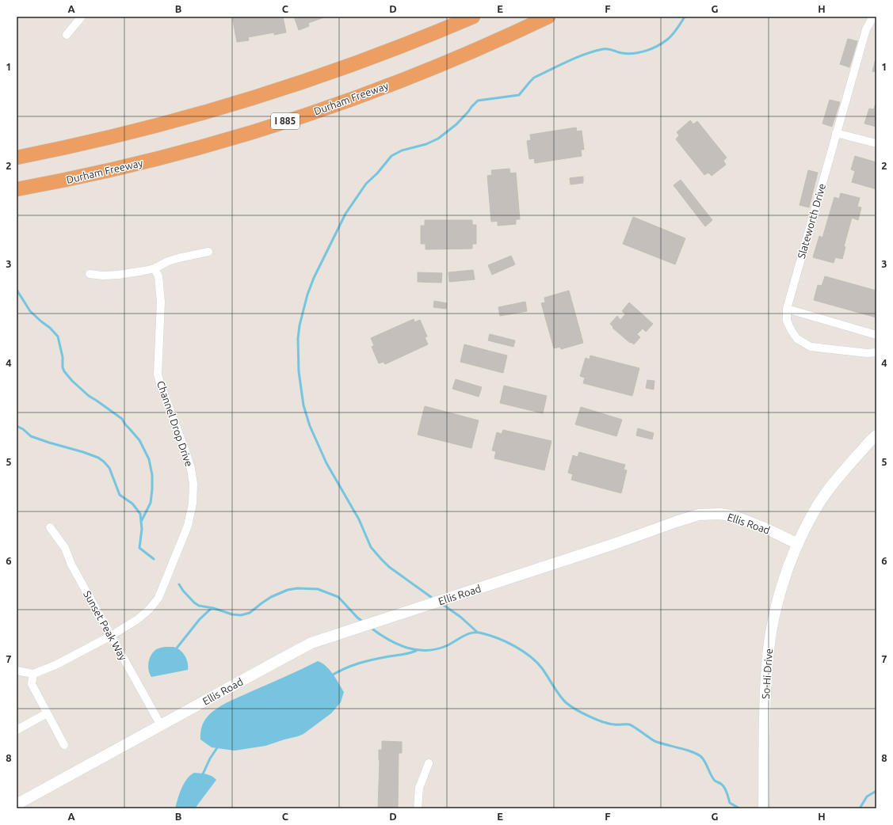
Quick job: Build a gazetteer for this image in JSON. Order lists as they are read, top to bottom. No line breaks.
{"streets":{"highway":["Durham Freeway","I 885"],"main road":["Ellis Road","So-Hi Drive"],"street":["Slateworth Drive","Channel Drop Drive","Sunset Peak Way"]},"crossings":[["Channel Drop Drive","Sunset Peak Way"],["Ellis Road","Sunset Peak Way"],["Ellis Road","So-Hi Drive"]],"grid":{"columns":["A","B","C","D","E","F","G","H"],"rows":["1","2","3","4","5","6","7","8"]}}
